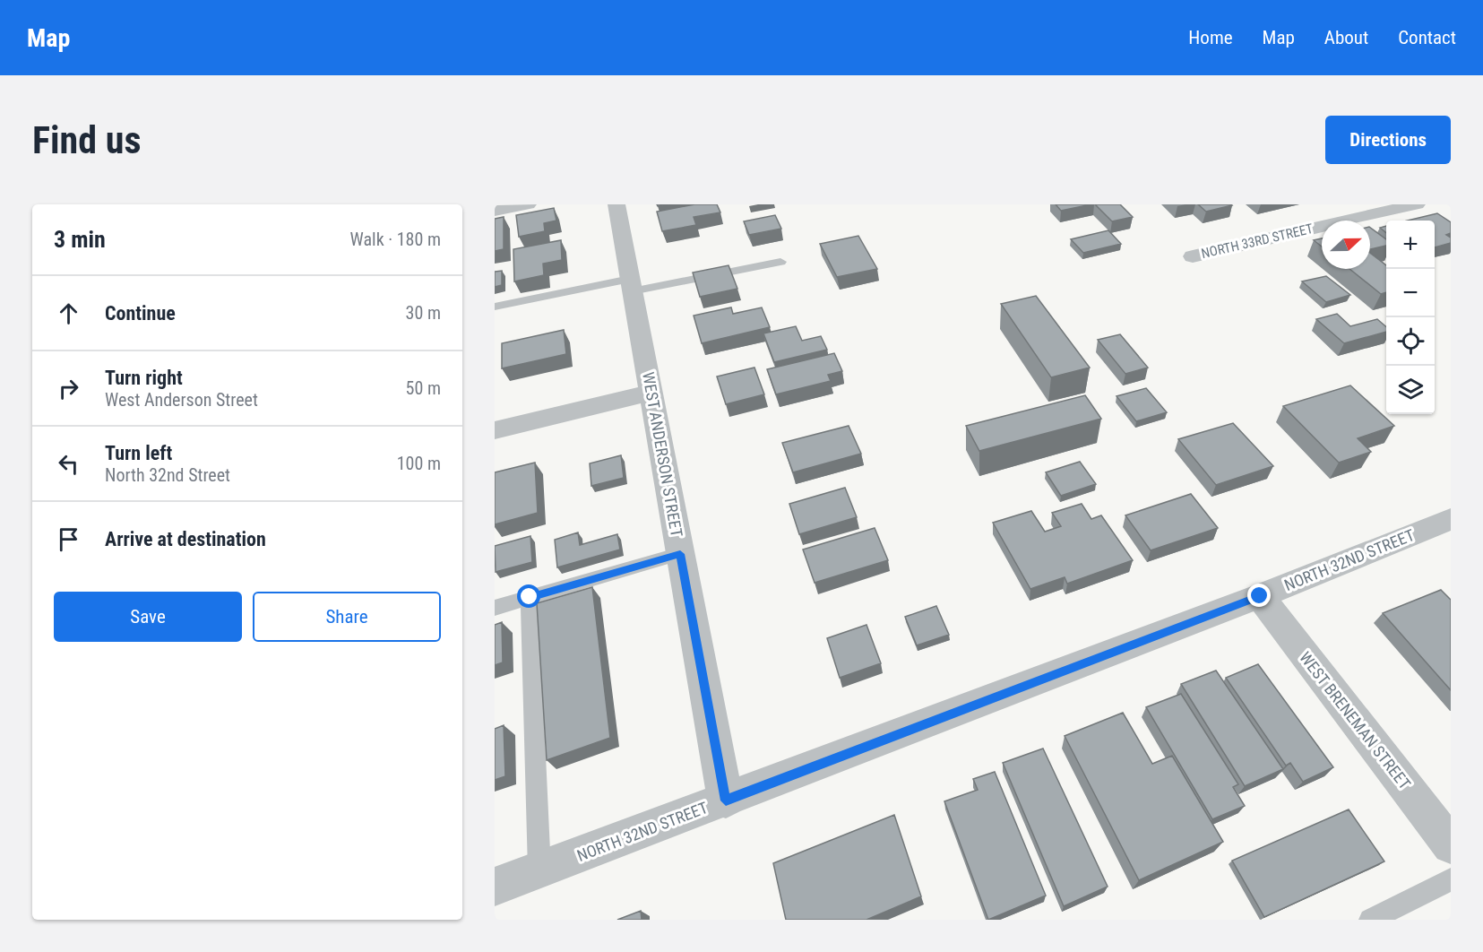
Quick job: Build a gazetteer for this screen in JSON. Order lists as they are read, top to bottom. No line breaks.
{"streets":{"street":["NORTH 33RD STREET","WEST ANDERSON STREET","NORTH 32ND STREET","WEST BRENEMAN STREET"]},"crossings":[["WEST ANDERSON STREET","NORTH 32ND STREET"],["NORTH 32ND STREET","WEST BRENEMAN STREET"]],"north":"right","page":{"header":"Map","nav":["Home","Map","About","Contact"],"buttons":["Directions",["Save","Share"]],"title":"Find us","heading":["3 min","Walk · 180 m"],"map_buttons":["+","−"],"list":[["Continue","30 m"],["Turn right","West Anderson Street","50 m"],["Turn left","North 32nd Street","100 m"],"Arrive at destination"]}}
